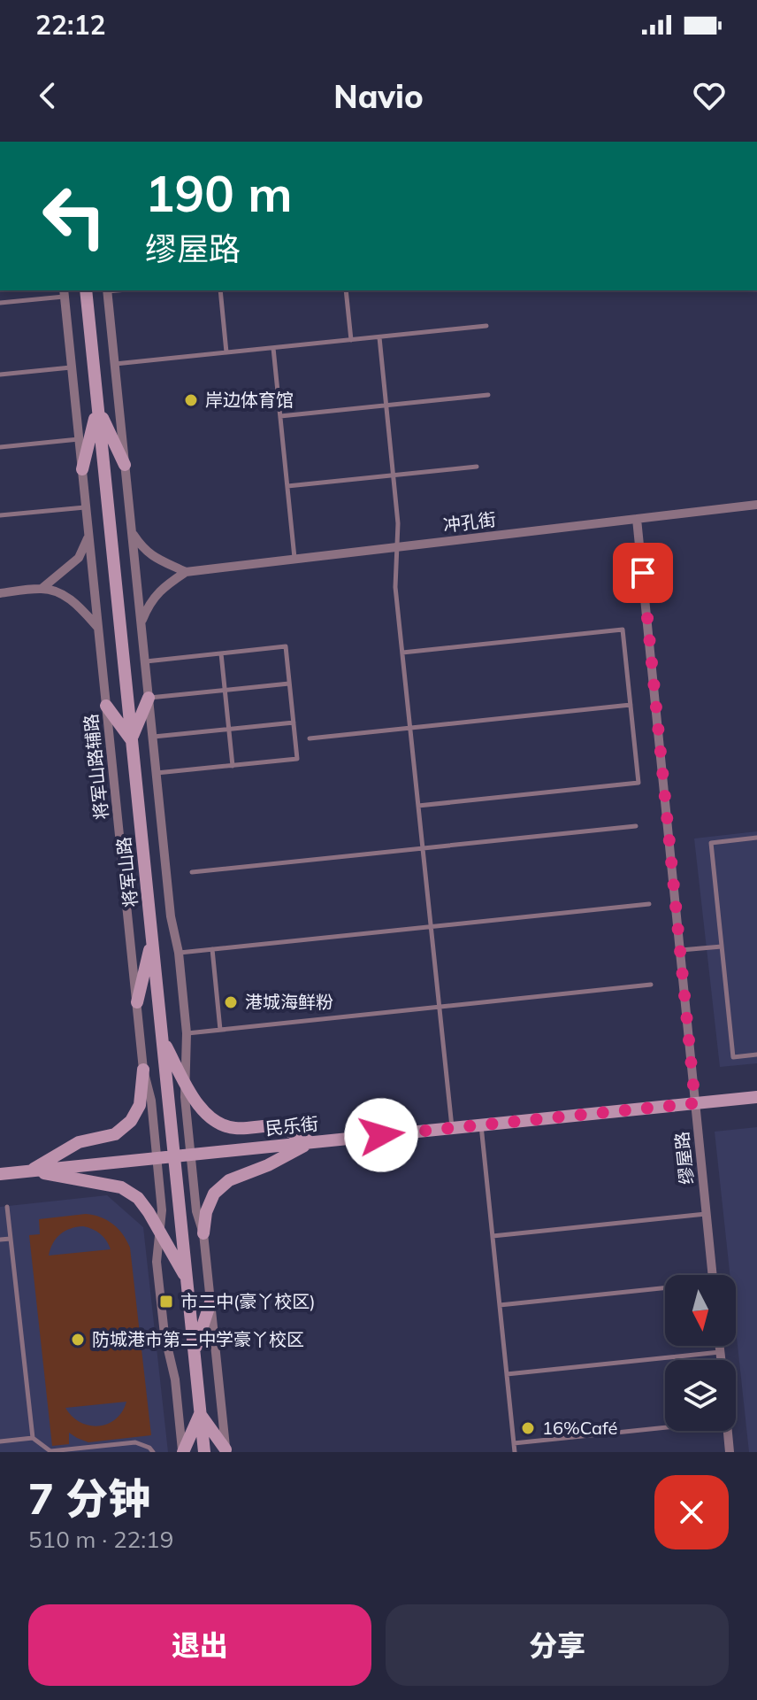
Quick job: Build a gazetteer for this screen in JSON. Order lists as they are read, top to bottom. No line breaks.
{"streets":{"street":["冲孔街","将军山路辅路","将军山路","民乐街","缪屋路"]},"crossings":[["冲孔街","缪屋路"],["将军山路辅路","民乐街"],["将军山路","民乐街"],["民乐街","缪屋路"]],"places":{"other":["岸边体育馆","港城海鲜粉","防城港市第二中学豪丫校区","16%Café"],"transit":["市二中(豪丫校区)"]},"north":"bottom","page":{"status":"22:12","header":"Navio","turn":["190 m","缪屋路"],"heading":["7 分钟","510 m · 22:19"],"buttons":["退出","分享"]}}
